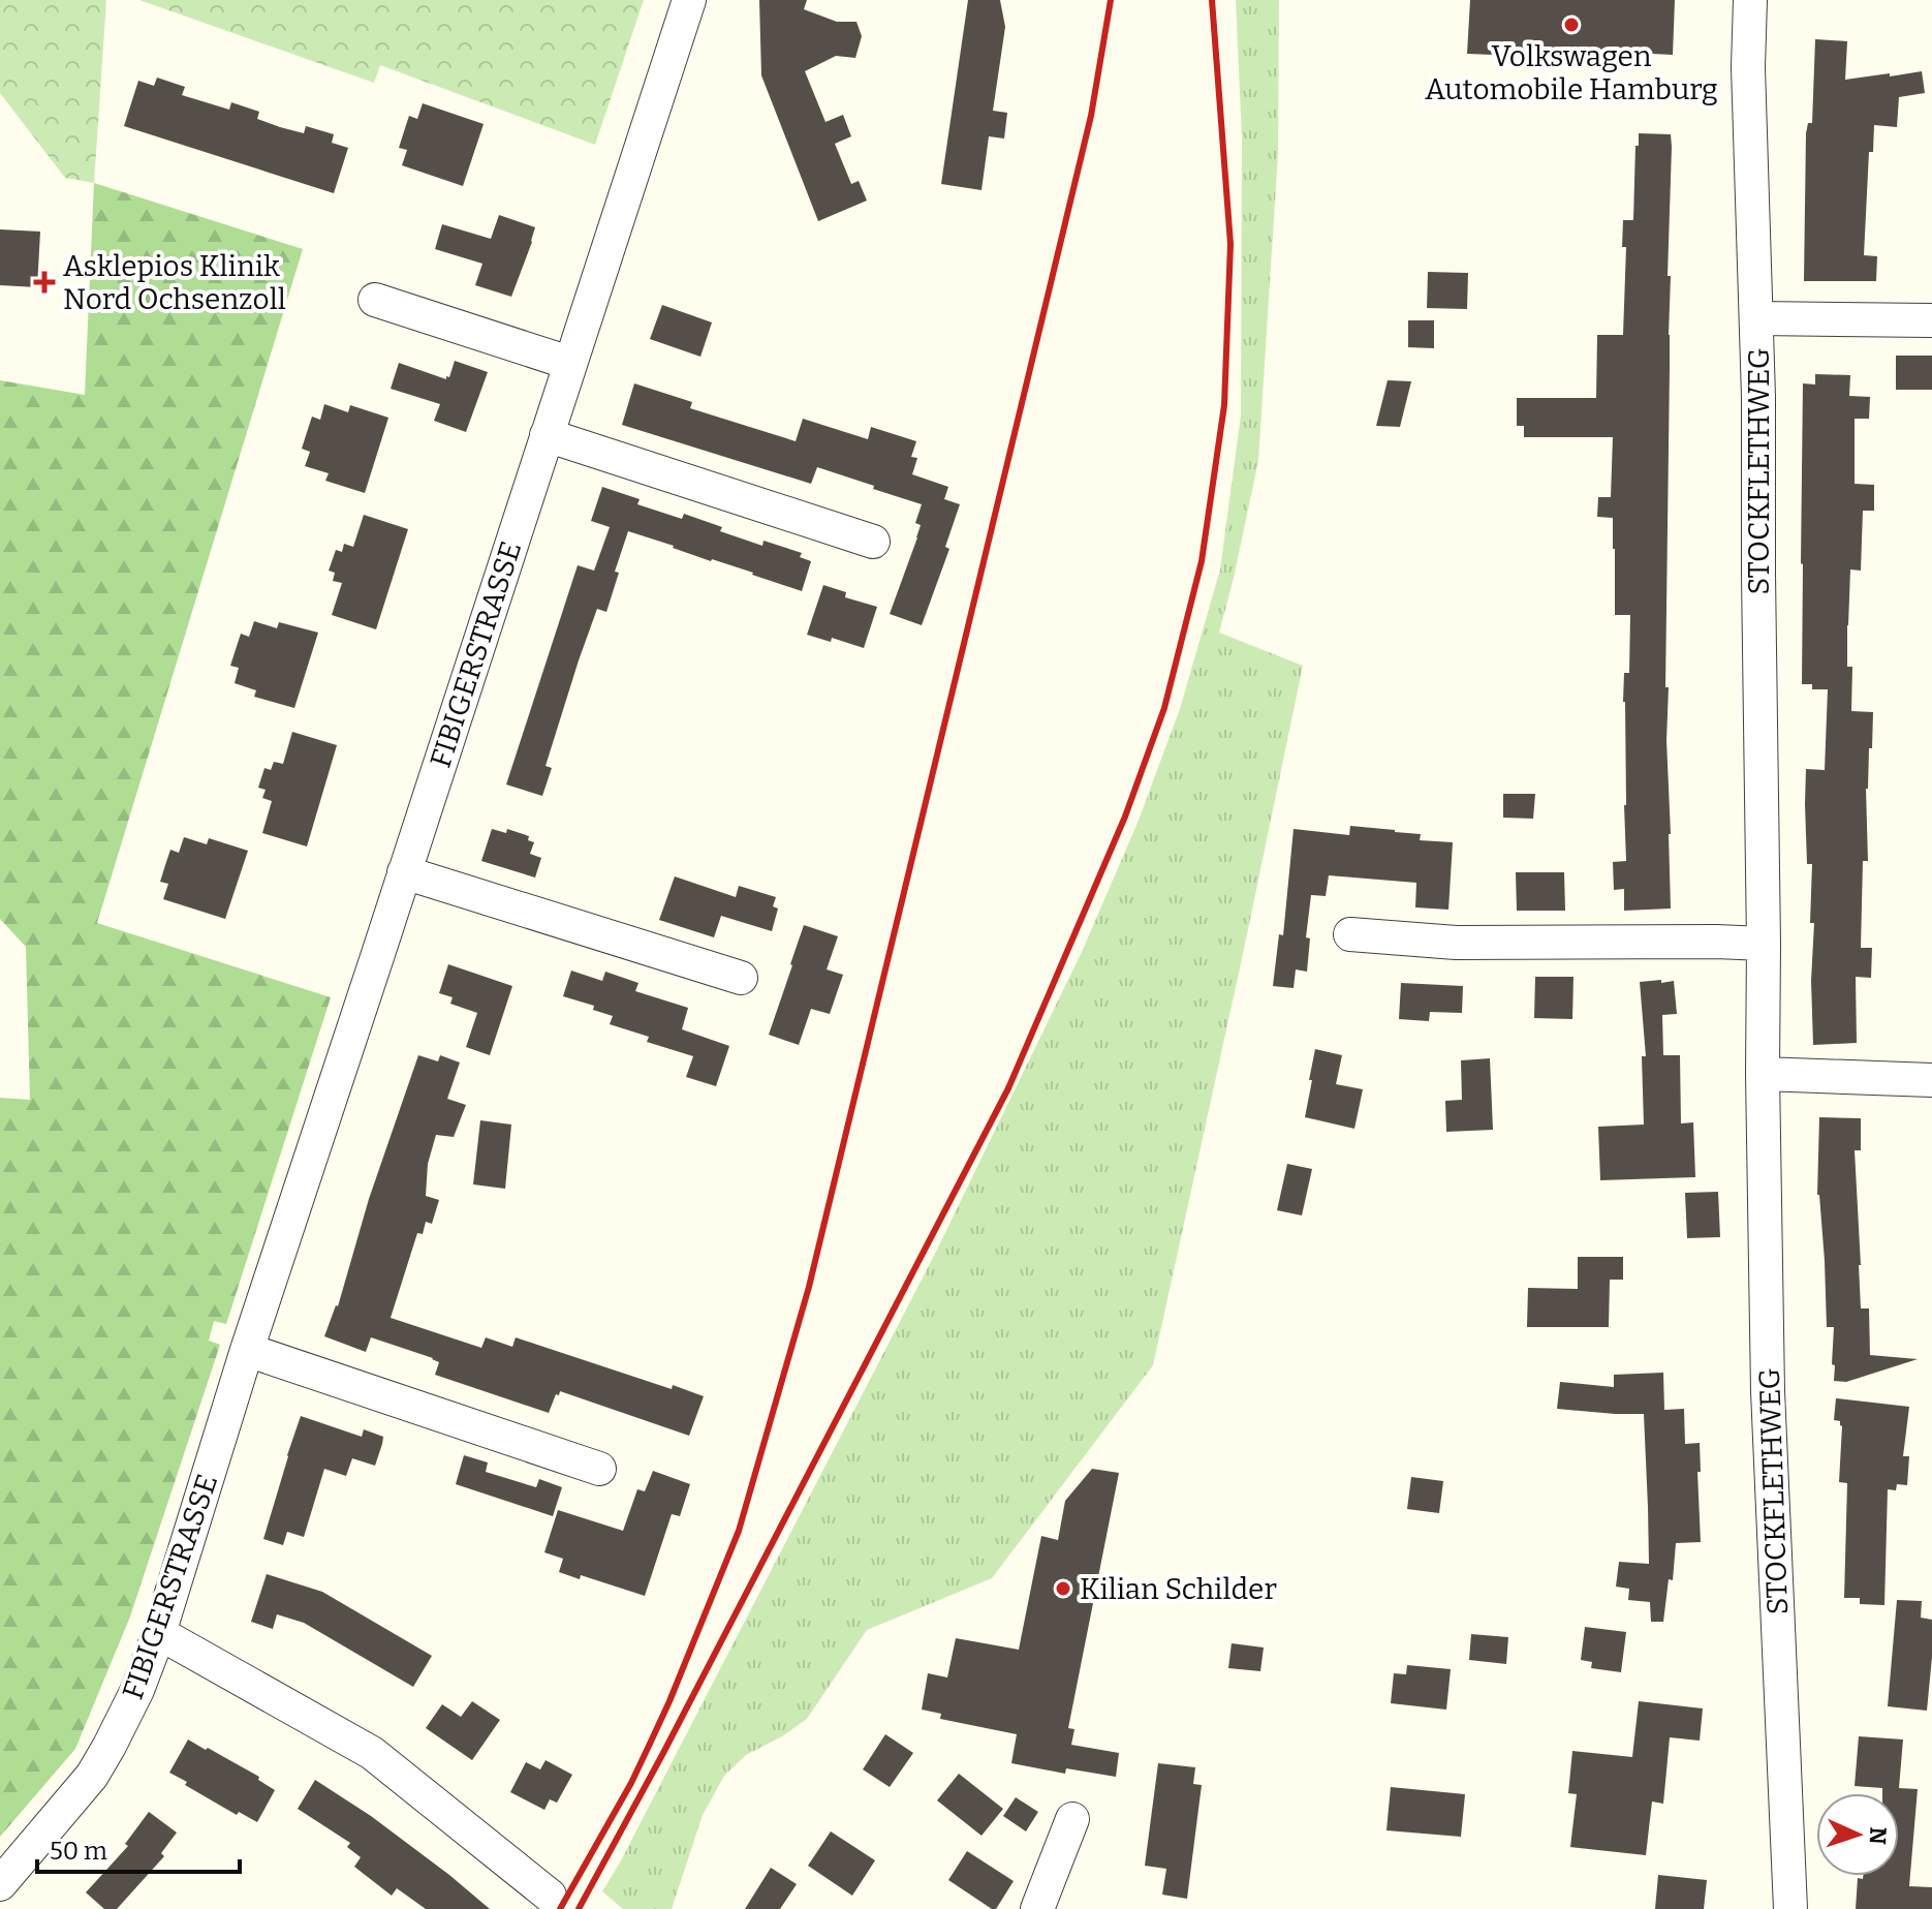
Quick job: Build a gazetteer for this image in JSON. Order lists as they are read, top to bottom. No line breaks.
{"streets":{"street":["STOCKFLETHWEG","FIBIGERSTRASSE"]},"places":{"other":["Volkswagen Automobile Hamburg","Kilian Schilder"],"health":["Asklepios Klinik Nord Ochsenzoll"]},"scale_bar":"50 m","north":"right"}
